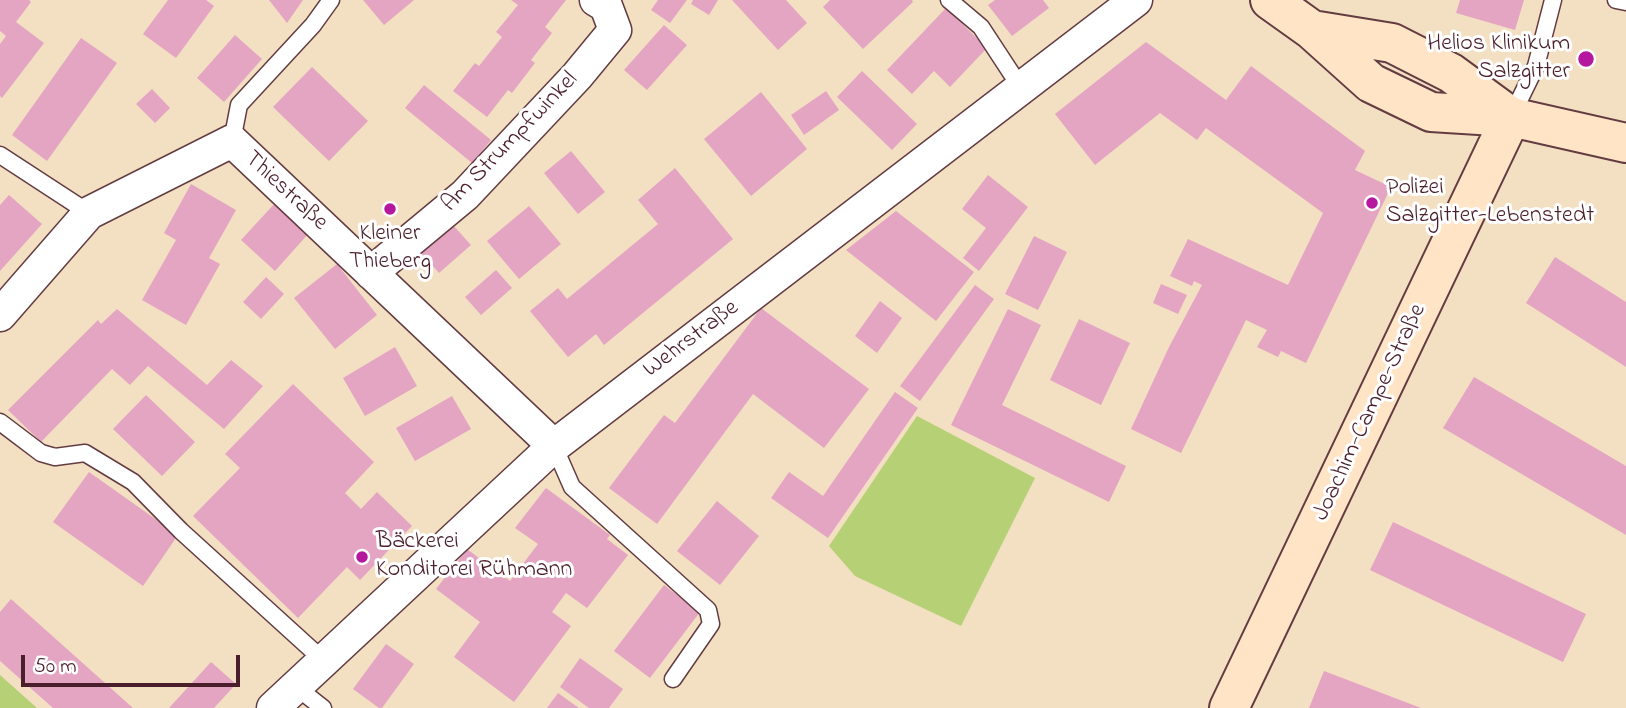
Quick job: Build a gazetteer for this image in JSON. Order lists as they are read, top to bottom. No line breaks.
{"streets":{"street":["Am Strumpfwinkel","Thiestraße","Wehrstraße","Joachim-Campe-Straße"]},"crossings":[["Am Strumpfwinkel","Thiestraße"],["Thiestraße","Wehrstraße"]],"places":["Helios Klinikum Salzgitter","Polizei Salzgitter-Lebenstedt","Kleiner Thieberg","Bäckerei Konditorei Rühmann"],"scale_bar":"50 m"}
